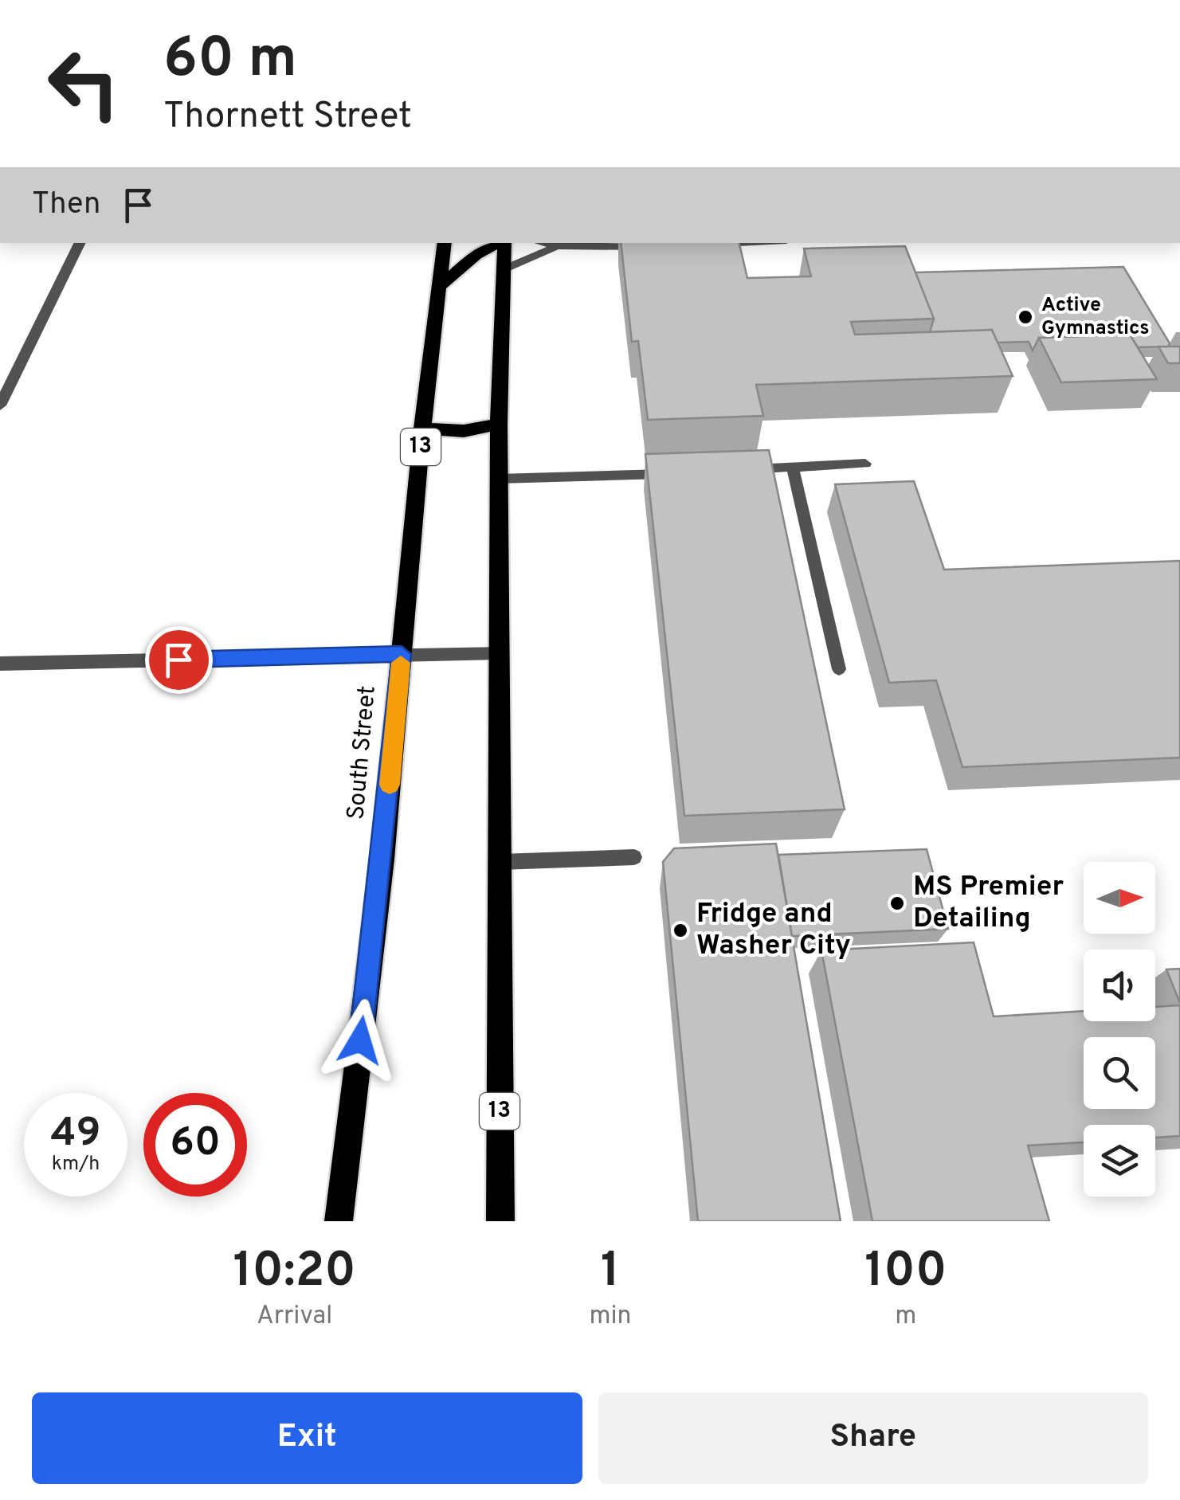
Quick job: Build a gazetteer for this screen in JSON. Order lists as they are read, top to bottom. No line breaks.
{"streets":{"main road":["13","South Street"]},"places":["Active Gymnastics","MS Premier Detailing","Fridge and Washer City"],"north":"right","page":{"turn":["60 m","Thornett Street"],"then":"Then","speed":"49 km/h","limit":"60","eta":["10:20","Arrival","1","min","100","m"],"buttons":["Exit","Share"]}}
